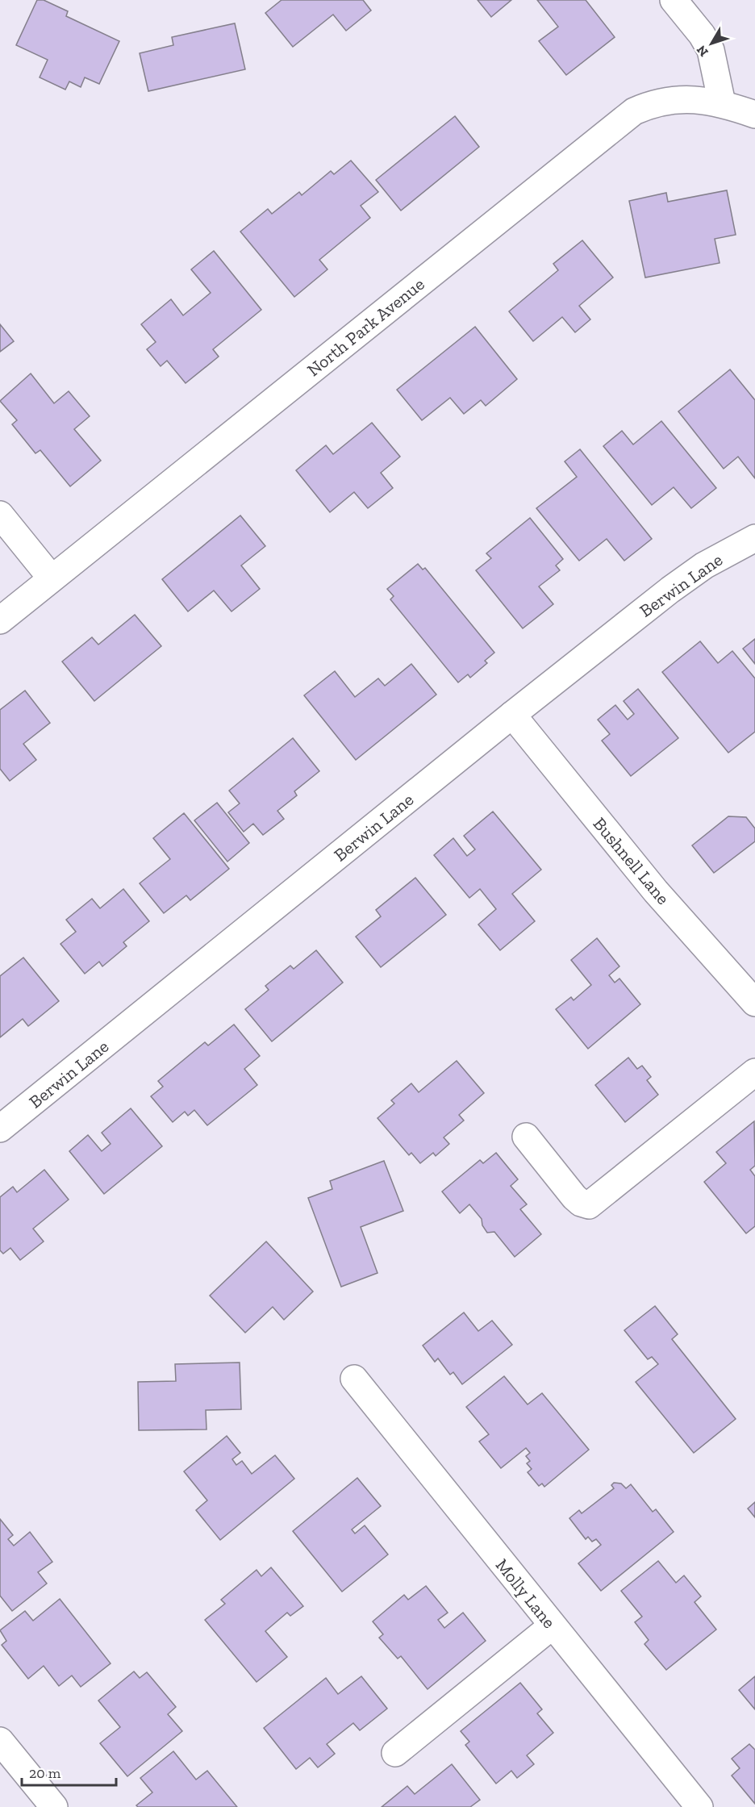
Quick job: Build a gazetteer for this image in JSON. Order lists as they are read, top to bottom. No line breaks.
{"streets":{"street":["North Park Avenue","Berwin Lane","Bushnell Lane","Molly Lane"]},"crossings":[["Berwin Lane","Bushnell Lane"]],"scale_bar":"20 m","north":"bottom left"}
